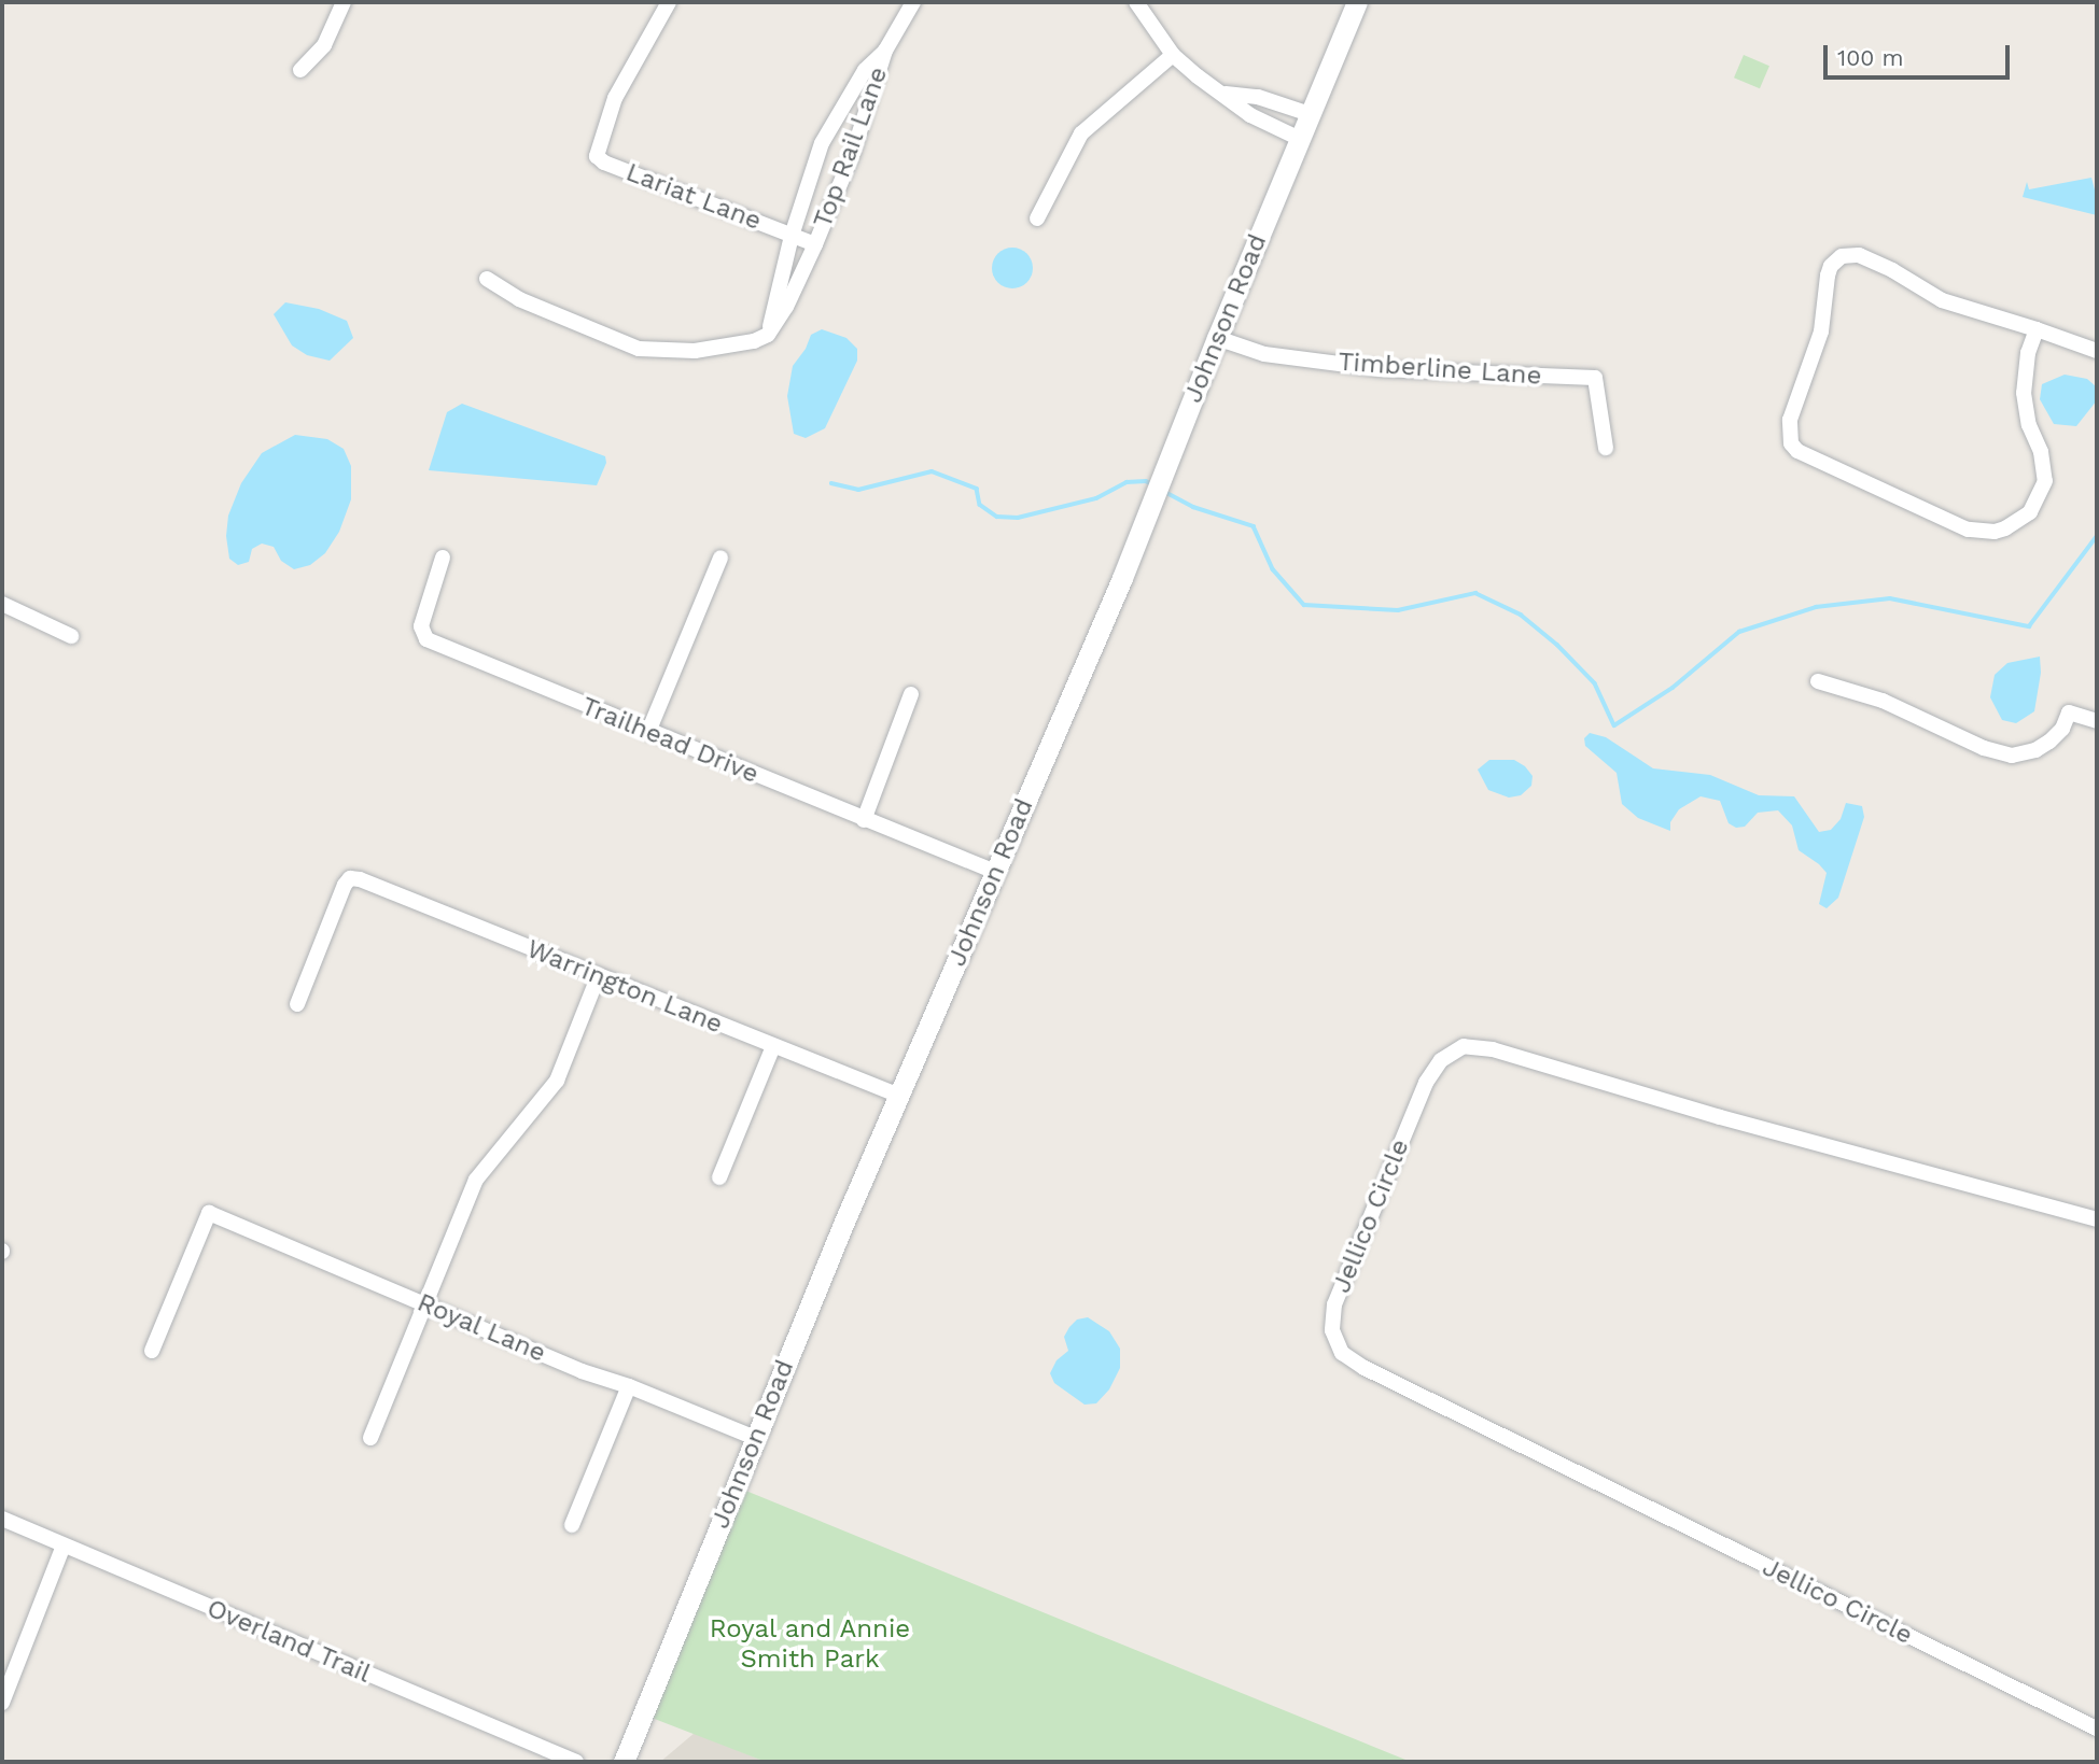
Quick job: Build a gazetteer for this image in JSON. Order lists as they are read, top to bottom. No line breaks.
{"streets":{"street":["Top Rail Lane","Lariat Lane","Johnson Road","Timberline Lane","Trailhead Drive","Warrington Lane","Jellico Circle","Royal Lane","Overland Trail"]},"crossings":[["Top Rail Lane","Lariat Lane"],["Johnson Road","Timberline Lane"],["Johnson Road","Trailhead Drive"],["Johnson Road","Warrington Lane"],["Johnson Road","Royal Lane"]],"parks":["Royal and Annie Smith Park"],"scale_bar":"100 m"}
